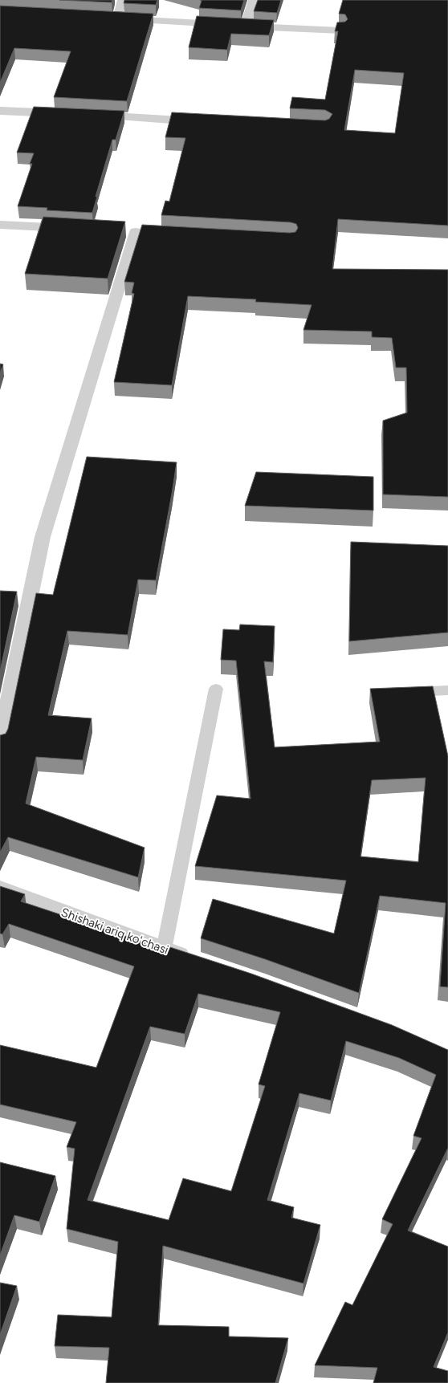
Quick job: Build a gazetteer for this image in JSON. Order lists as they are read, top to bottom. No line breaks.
{"streets":{"street":["Shishaki ariq koʻchasi"]}}
